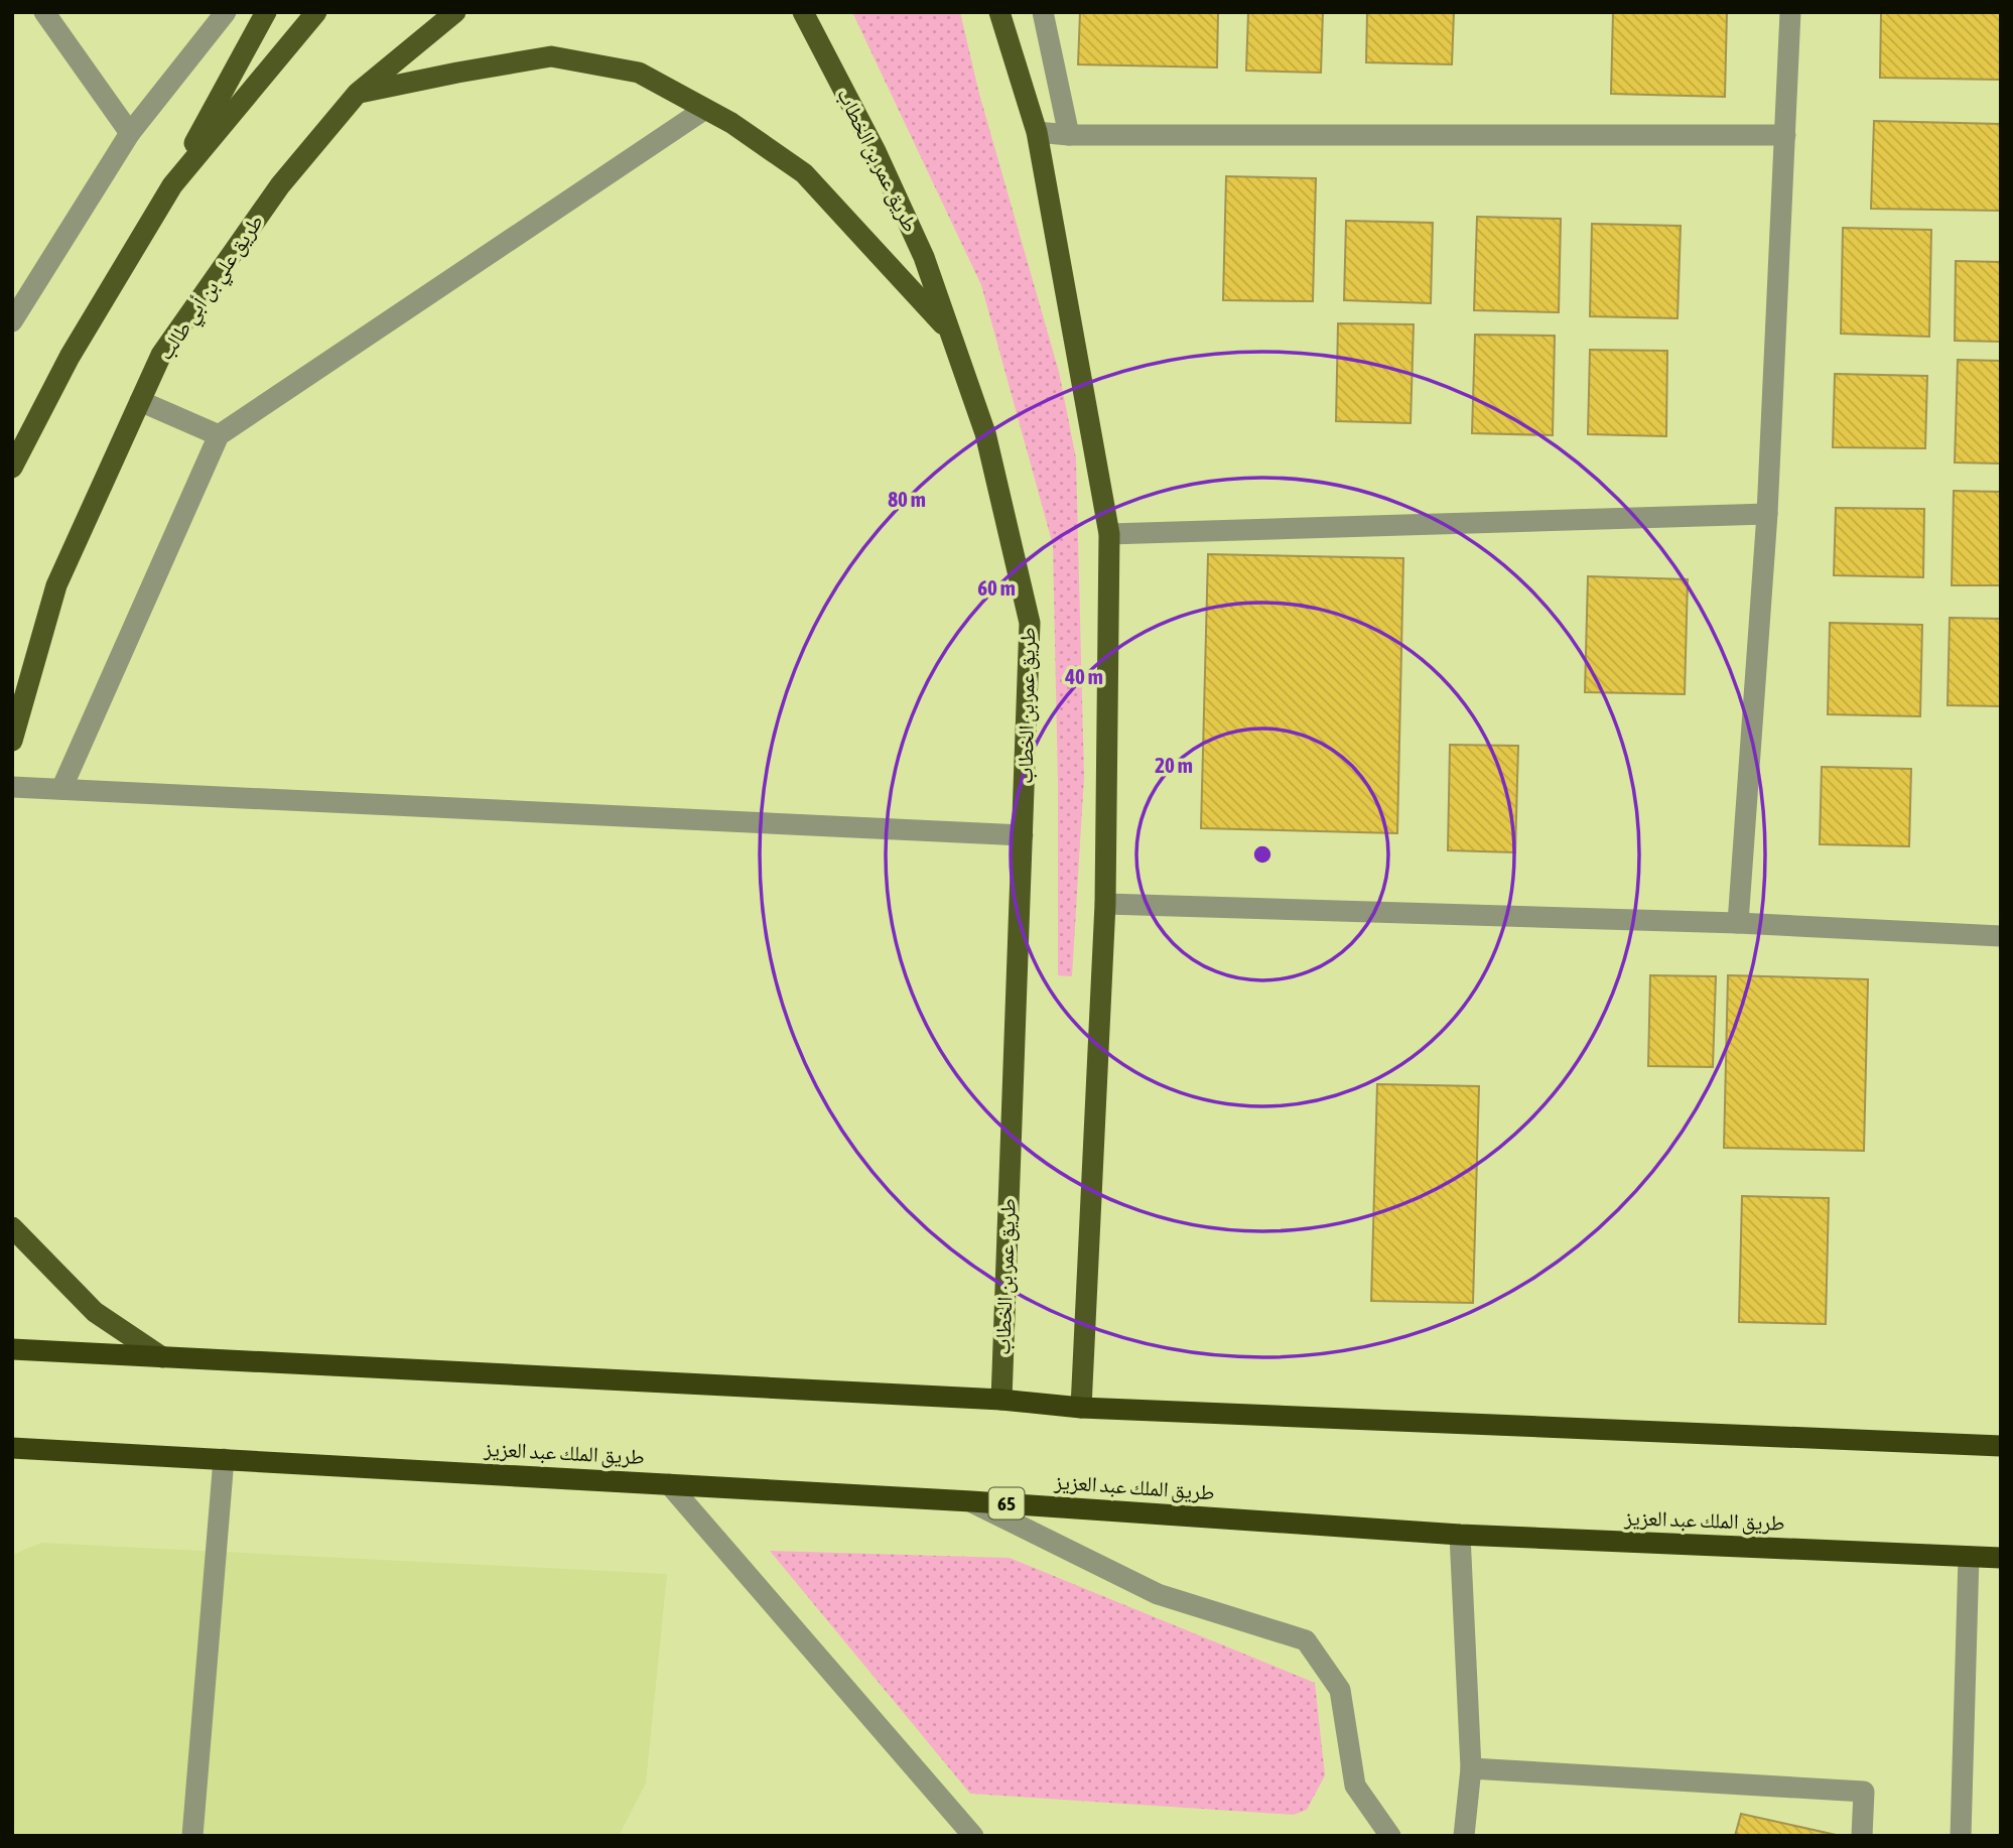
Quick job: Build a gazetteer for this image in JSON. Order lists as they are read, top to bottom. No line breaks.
{"streets":{"highway":["طريق الملك عبد العزيز","65"],"main road":["طريق عمر بن الخطاب","طريق علي بن أبي طالب"]},"rings":["80 m","60 m","40 m","20 m"]}
